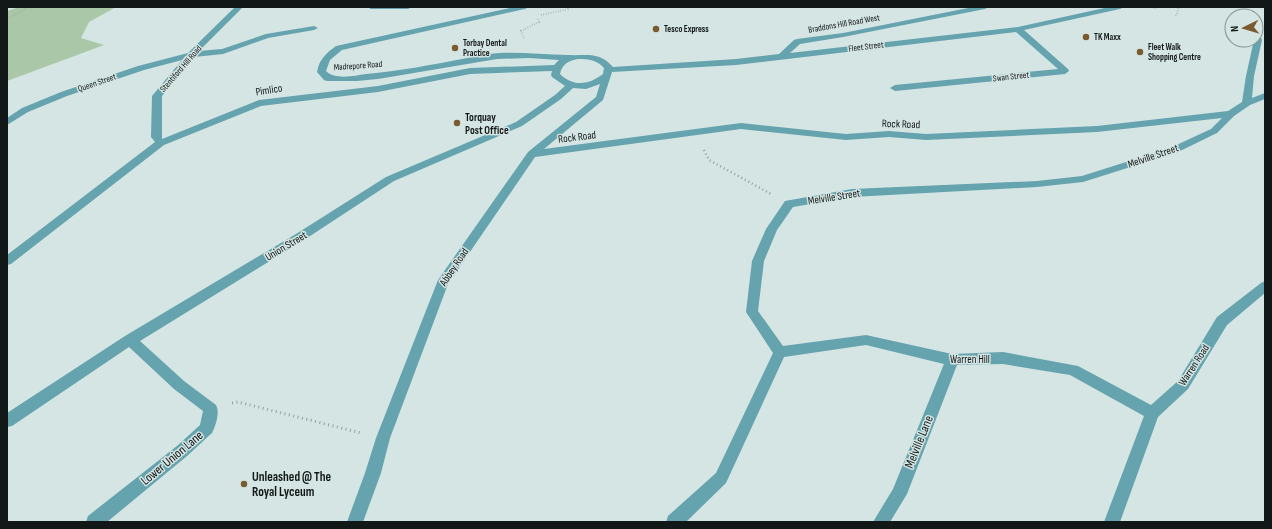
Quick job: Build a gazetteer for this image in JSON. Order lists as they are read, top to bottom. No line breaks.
{"streets":{"street":["Braddons Hill Road West","Fleet Street","Madrepore Road","Stentiford Hill Road","Swan Street","Queen Street","Pimlico","Rock Road","Melville Street","Union Street","Abbey Road","Warren Hill","Warren Road","Melville Lane","Lower Union Lane"]},"crossings":[["Braddons Hill Road West","Fleet Street"],["Fleet Street","Swan Street"],["Fleet Street","Abbey Road"],["Stentiford Hill Road","Queen Street"],["Stentiford Hill Road","Pimlico"],["Rock Road","Melville Street"],["Rock Road","Abbey Road"],["Warren Hill","Warren Road"],["Warren Hill","Melville Lane"]],"places":["Tesco Express","TK Maxx","Torbay Dental Practice","Fleet Walk Shopping Centre","Torquay Post Office","Unleashed @ The Royal Lyceum"],"north":"left"}
